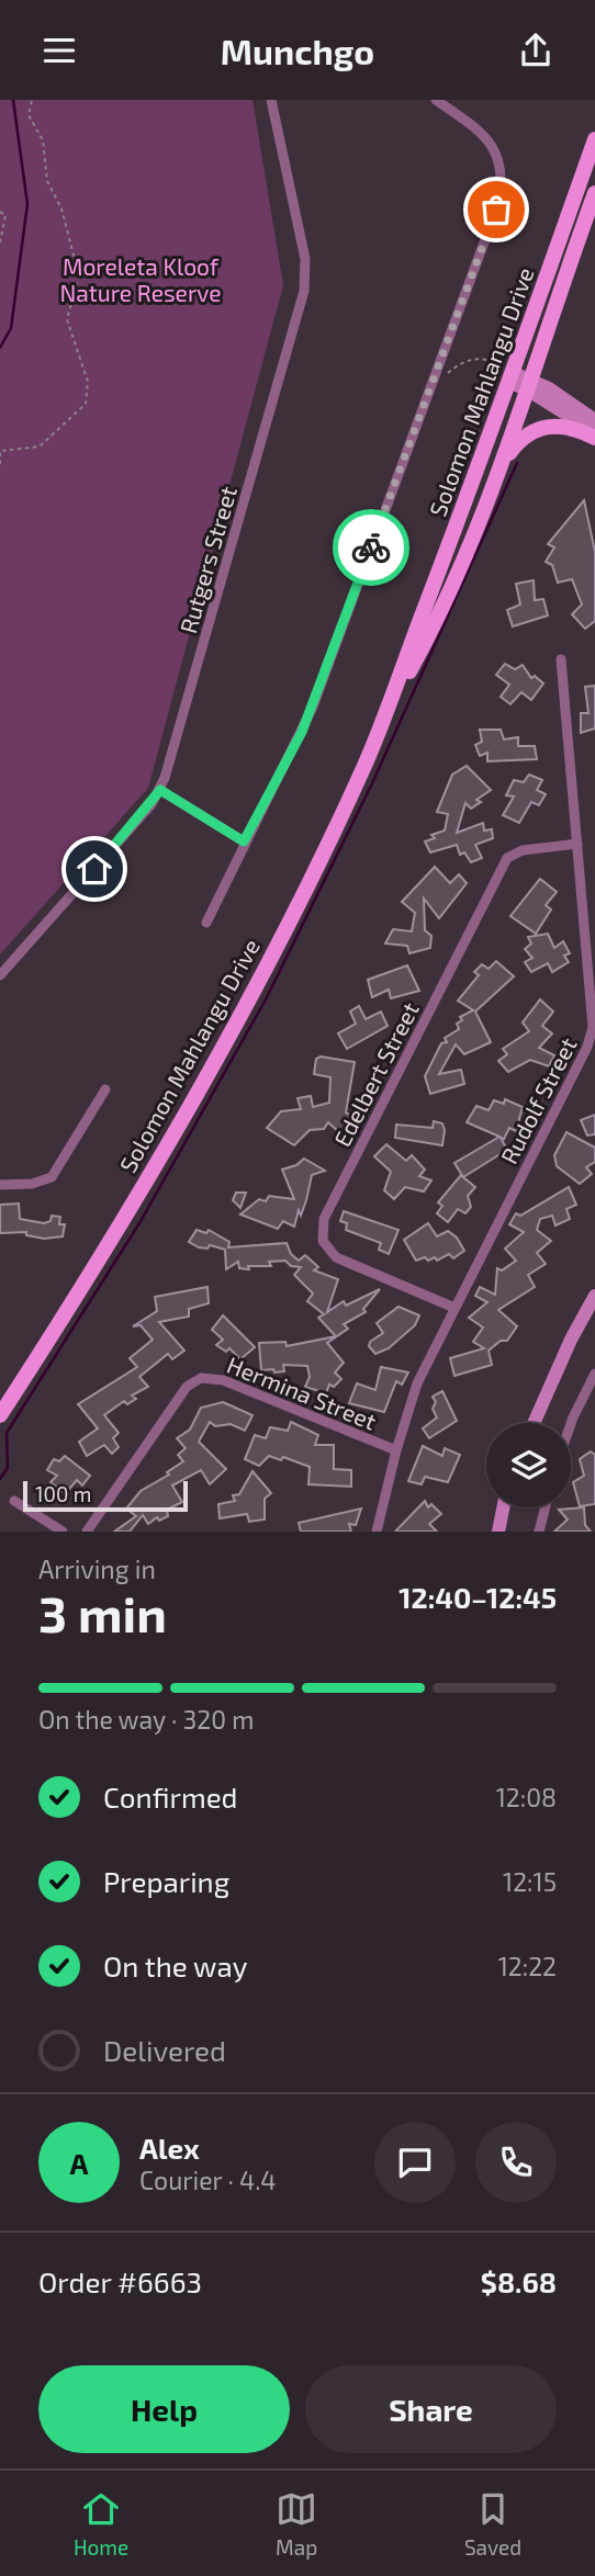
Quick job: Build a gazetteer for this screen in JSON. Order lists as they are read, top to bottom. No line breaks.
{"streets":{"main road":["Solomon Mahlangu Drive"],"street":["Rutgers Street","Edelbert Street","Rudolf Street","Hermina Street"]},"crossings":[["Edelbert Street","Rudolf Street"],["Rudolf Street","Hermina Street"]],"parks":["Moreleta Kloof Nature Reserve"],"scale_bar":"100 m","page":{"header":"Munchgo","scale":"100 m","heading":["3 min","Arriving in","12:40–12:45"],"panel":["Alex","Courier · 4.4","Order #6663","$8.68"],"bar":"On the way · 320 m","list":[["Confirmed","12:08"],["Preparing","12:15"],["On the way","12:22"],"Delivered"],"round":"A","buttons":["Help","Share"],"tabs":["Home","Map","Saved"]}}
